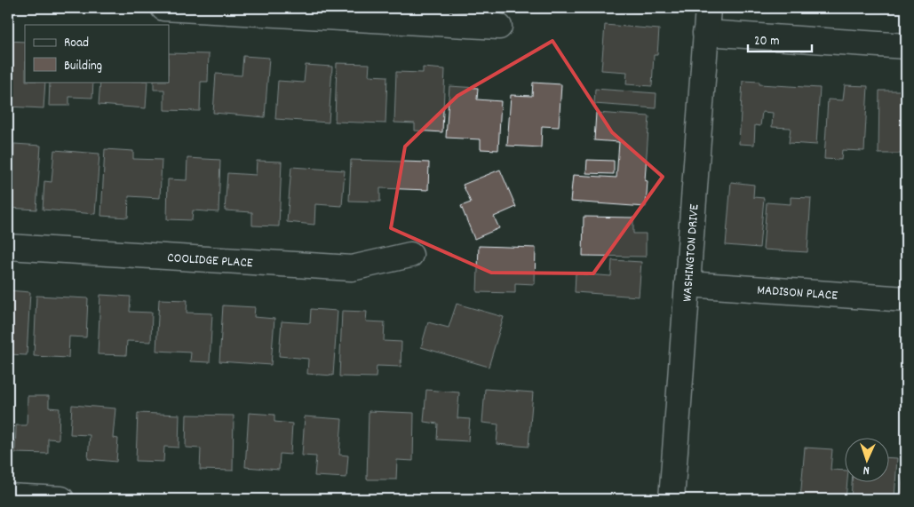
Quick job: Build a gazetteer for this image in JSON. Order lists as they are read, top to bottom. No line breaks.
{"streets":{"street":["WASHINGTON DRIVE","COOLIDGE PLACE","MADISON PLACE"]},"crossings":[["WASHINGTON DRIVE","MADISON PLACE"]],"legend":["Road","Building"],"scale_bar":"20 m","north":"bottom"}
